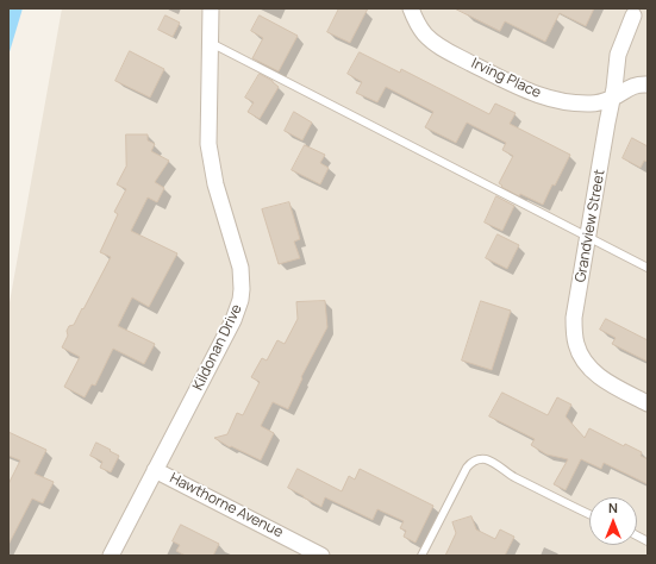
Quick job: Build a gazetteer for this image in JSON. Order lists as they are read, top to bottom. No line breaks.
{"streets":{"street":["Irving Place","Grandview Street","Kildonan Drive","Hawthorne Avenue"]},"crossings":[["Irving Place","Grandview Street"],["Kildonan Drive","Hawthorne Avenue"]],"north":"top"}
